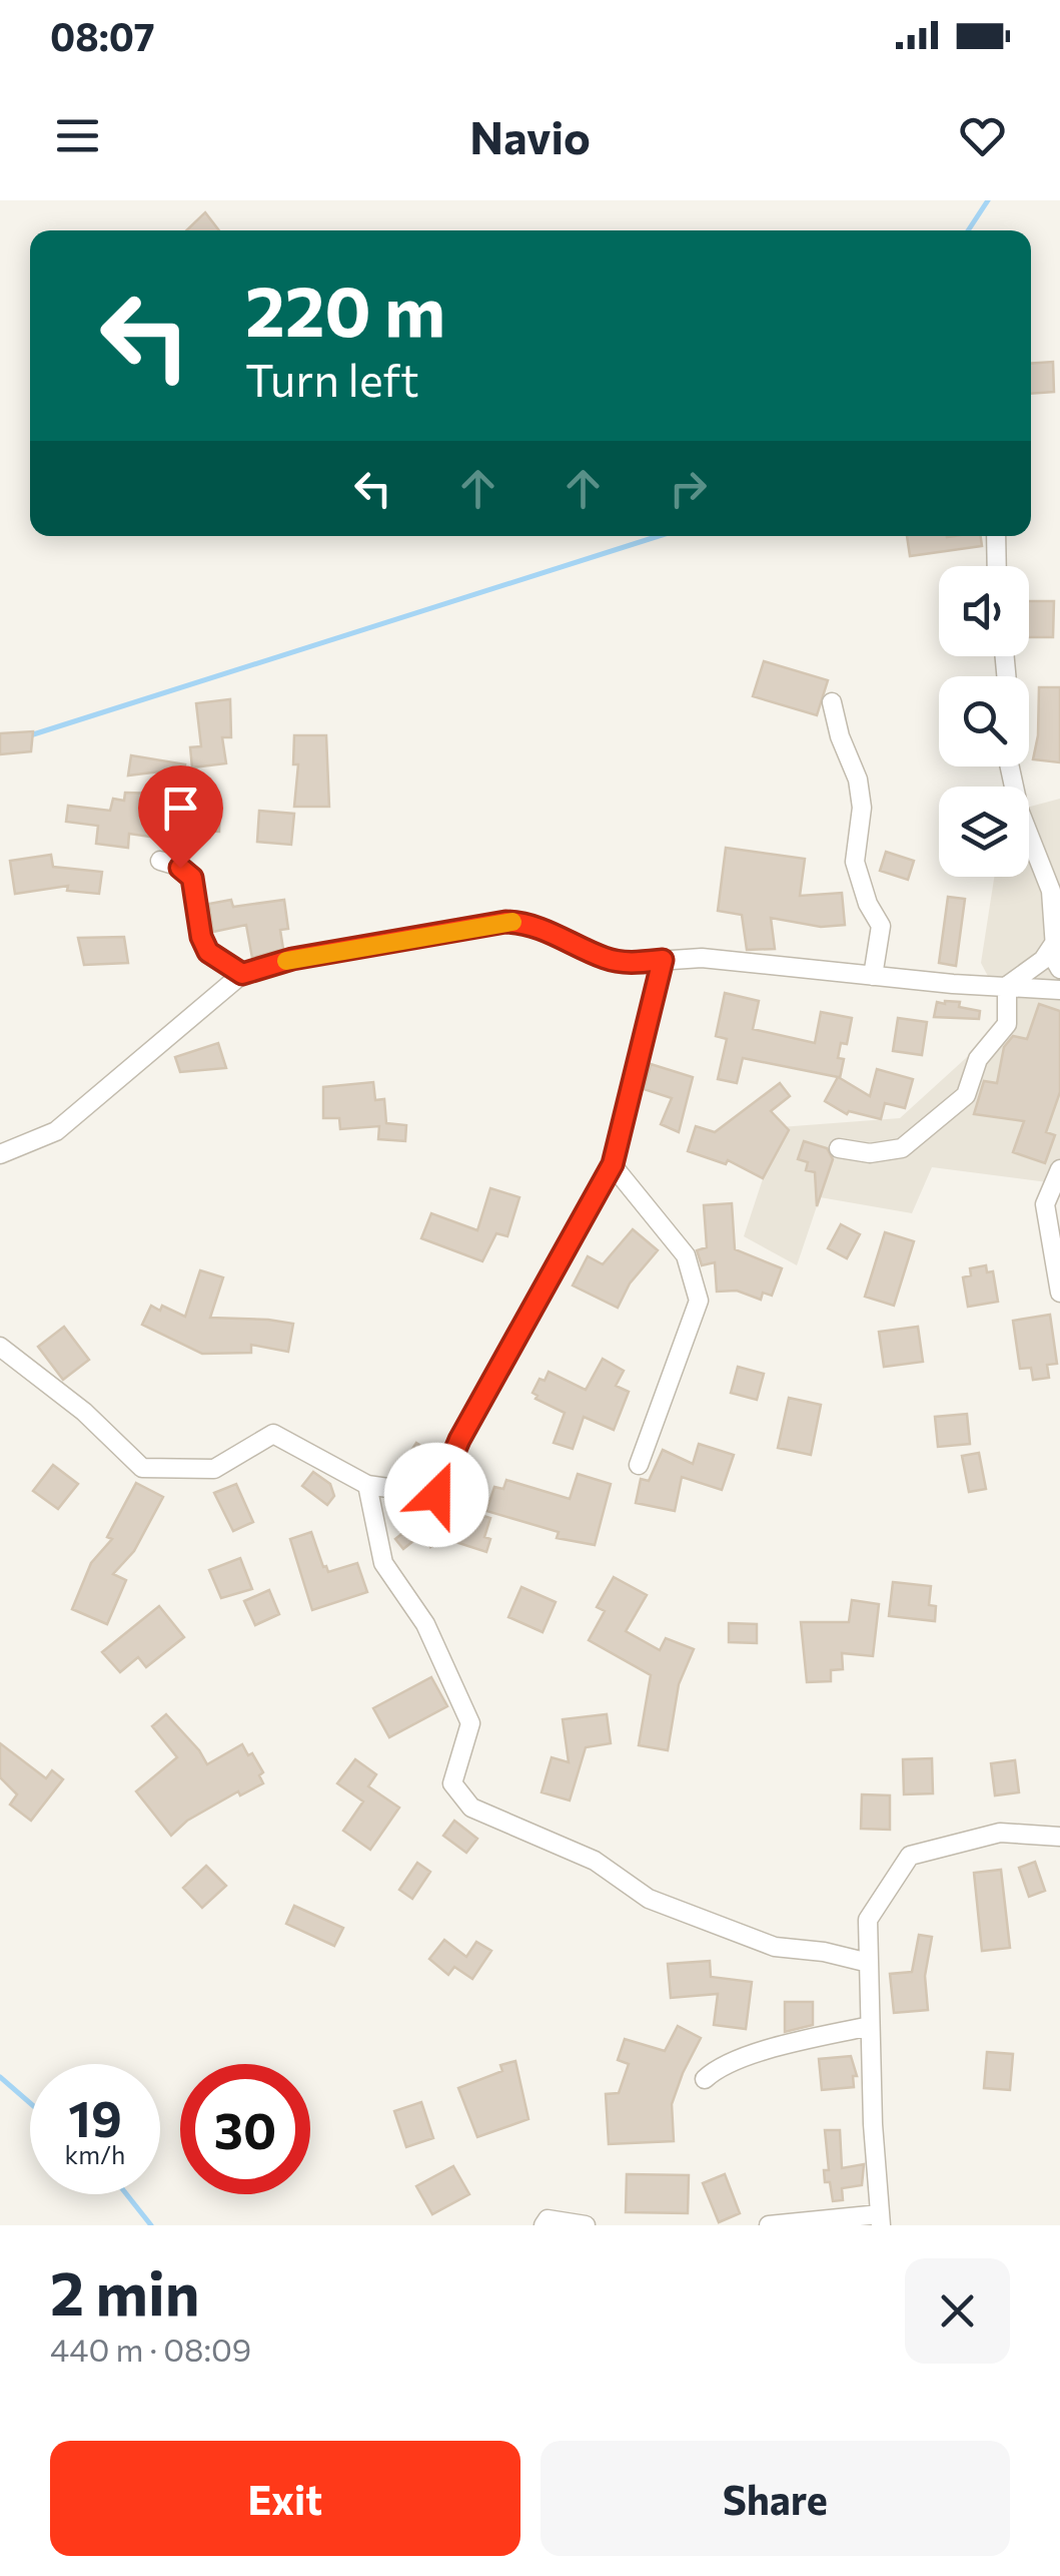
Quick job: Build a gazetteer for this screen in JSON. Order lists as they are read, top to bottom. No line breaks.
{"page":{"status":"08:07","header":"Navio","turn":["220 m","Turn left"],"speed":"19 km/h","limit":"30","heading":["2 min","440 m · 08:09"],"buttons":["Exit","Share"]}}
